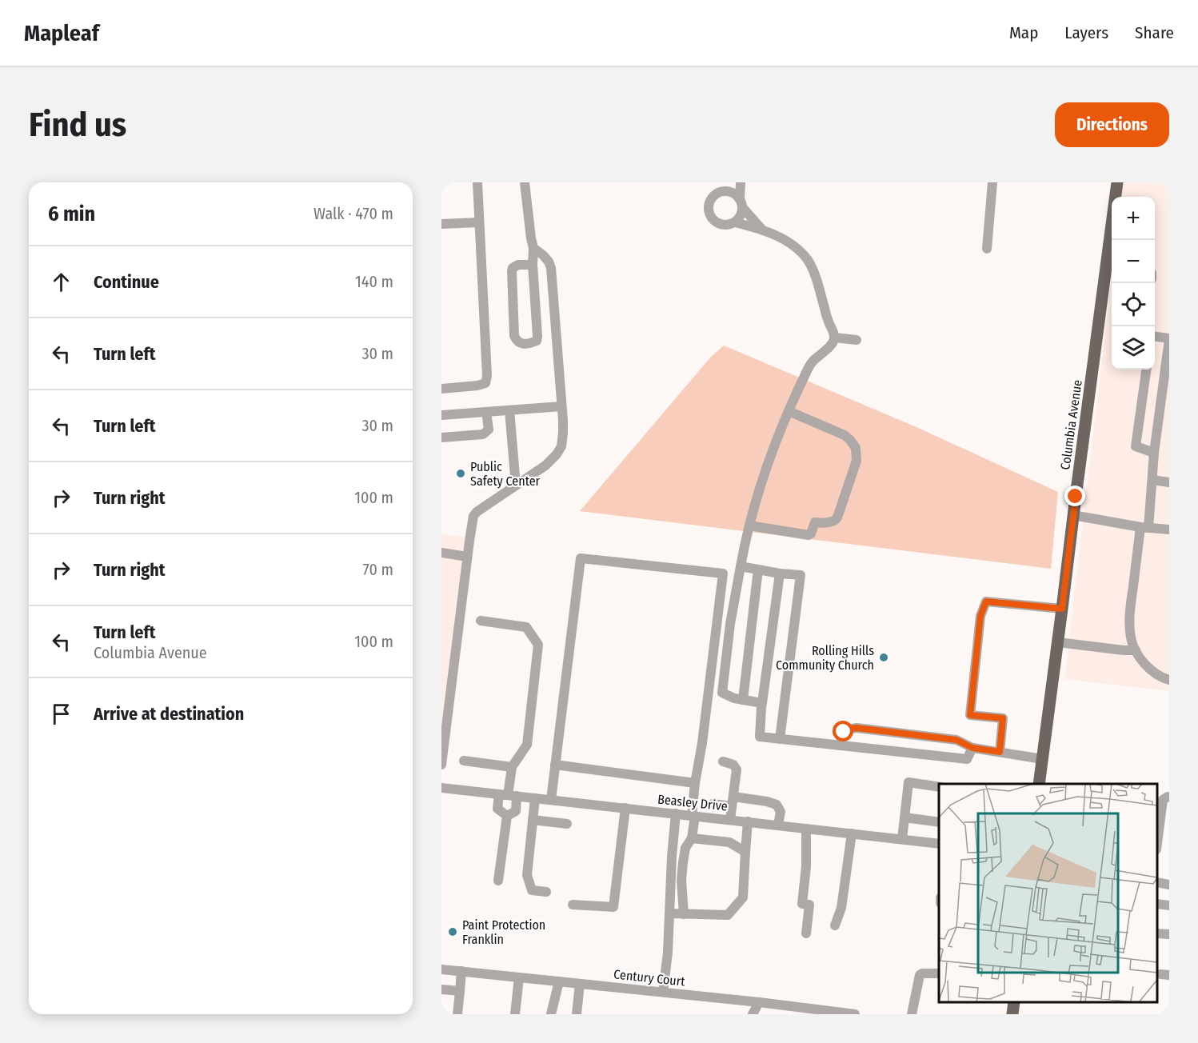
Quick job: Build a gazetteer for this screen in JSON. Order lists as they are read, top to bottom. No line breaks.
{"streets":{"main road":["Columbia Avenue"],"street":["Beasley Drive","Century Court"]},"places":["Public Safety Center","Rolling Hills Community Church","Paint Protection Franklin"],"page":{"header":"Mapleaf","nav":["Map","Layers","Share"],"buttons":"Directions","title":"Find us","heading":["6 min","Walk · 470 m"],"map_buttons":["+","−"],"list":[["Continue","140 m"],["Turn left","30 m"],["Turn left","30 m"],["Turn right","100 m"],["Turn right","70 m"],["Turn left","Columbia Avenue","100 m"],"Arrive at destination"]}}
